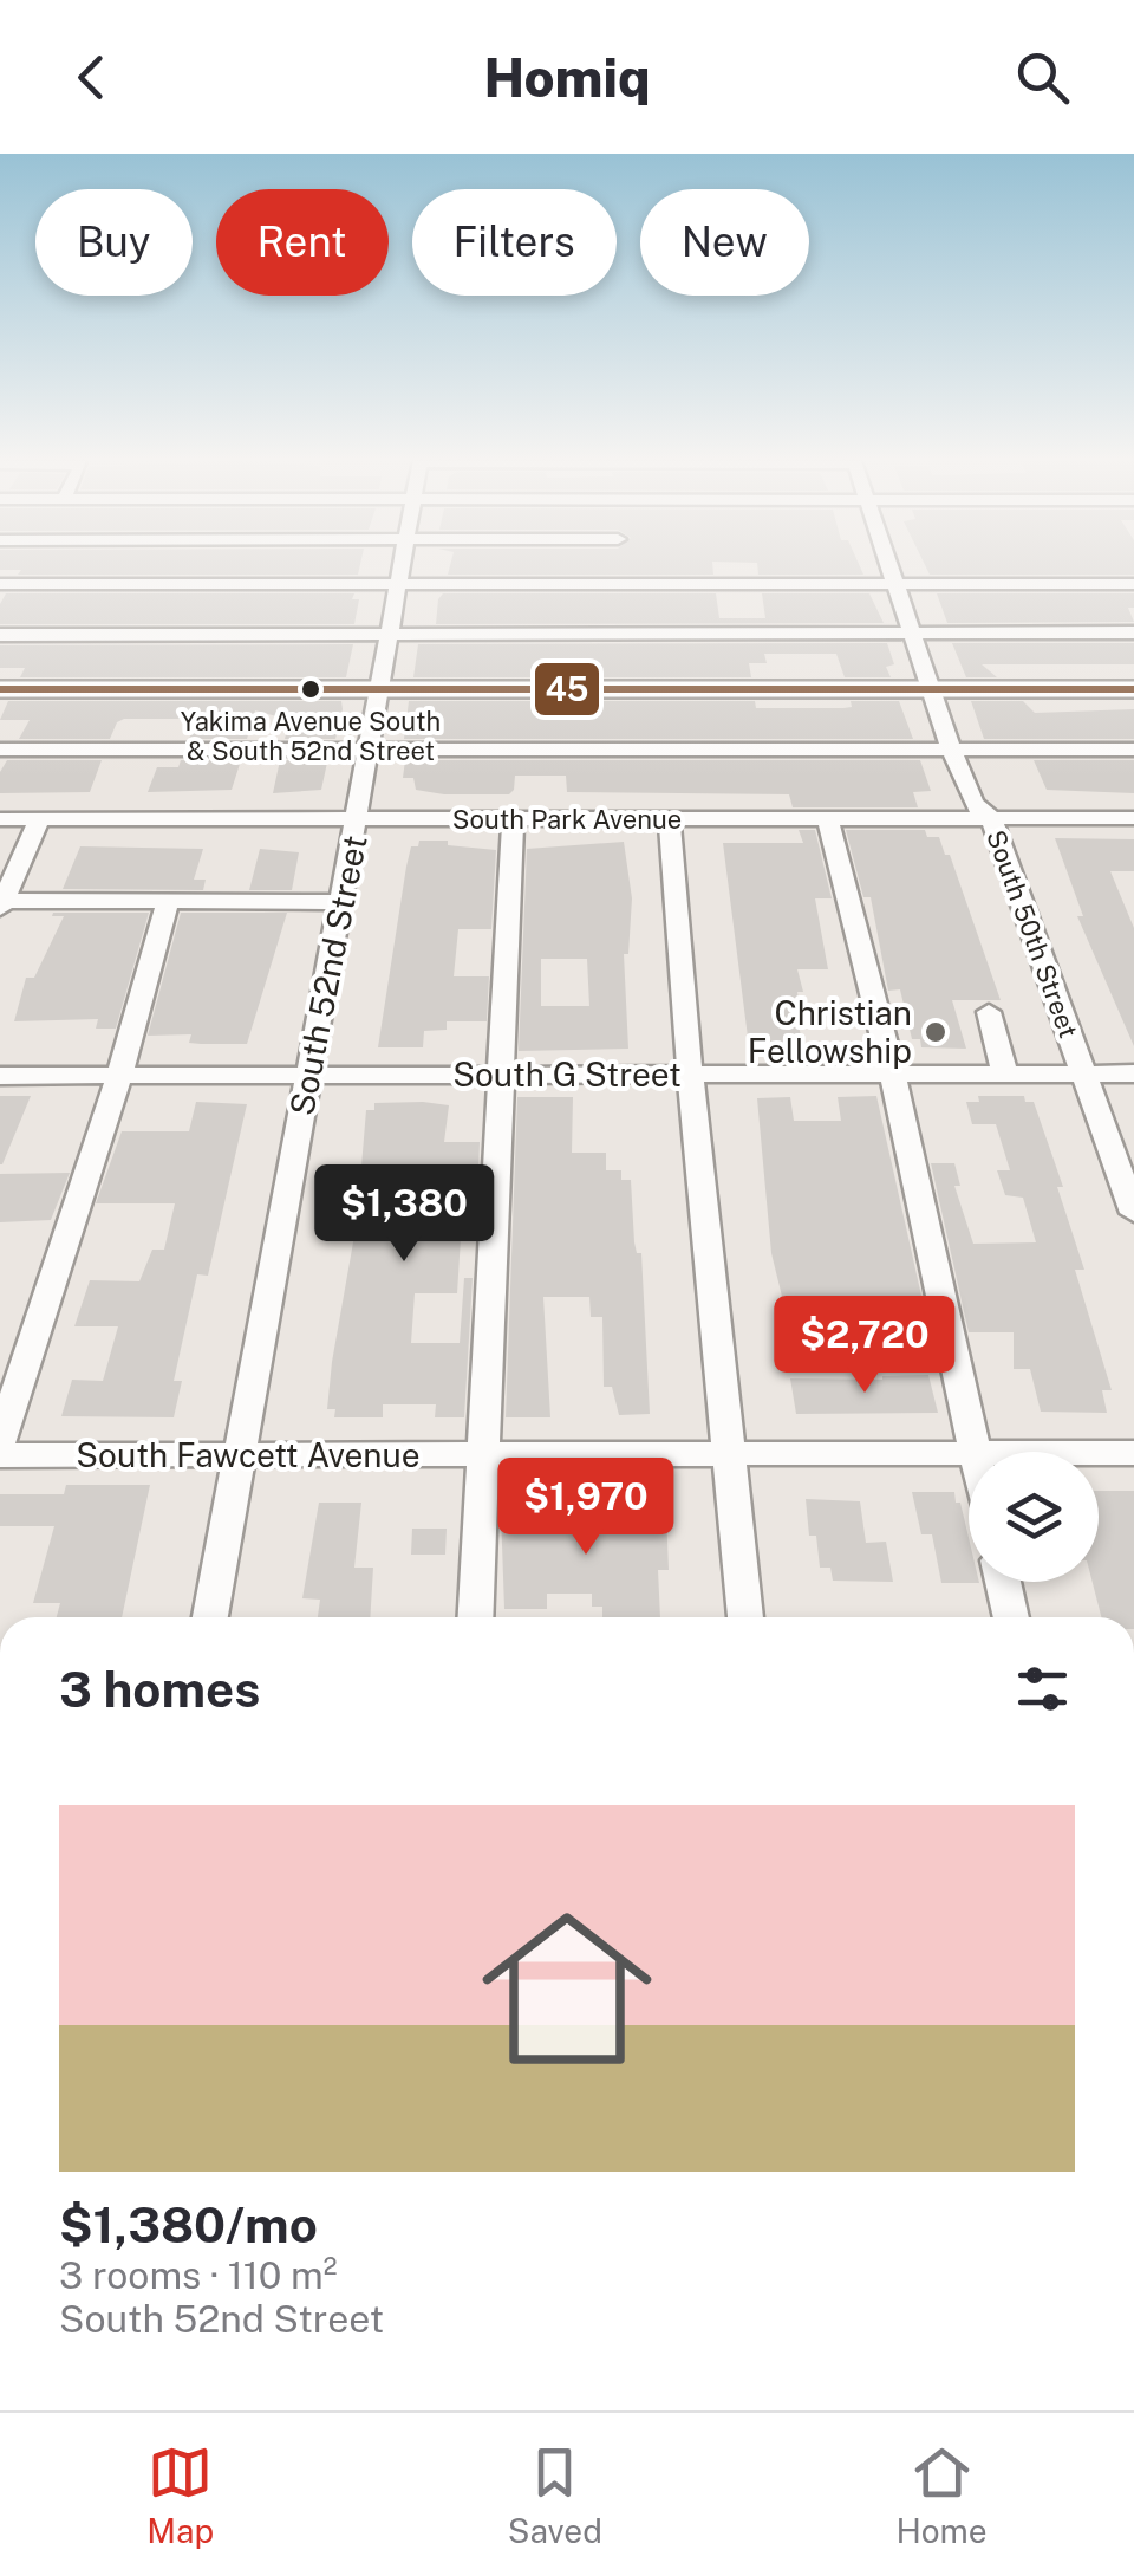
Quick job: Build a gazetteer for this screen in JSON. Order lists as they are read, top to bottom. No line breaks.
{"streets":{"street":["South Park Avenue","South 50th Street","South 52nd Street","South G Street","South Fawcett Avenue"]},"crossings":[["South Park Avenue","South 50th Street"],["South Park Avenue","South 52nd Street"],["South 50th Street","South G Street"],["South 52nd Street","South G Street"],["South 52nd Street","South Fawcett Avenue"]],"places":["Yakima Avenue South & South 52nd Street","Christian Fellowship"],"lines":["transit line 45"],"page":{"header":"Homiq","chip":["Buy","Rent","Filters","New"],"price":["$1,380","$2,720","$1,970"],"heading":"3 homes","list":[{"name":"$1,380/mo","note":"3 rooms · 110 m² · South 52nd Street"}],"tabs":["Map","Saved","Home"]}}
